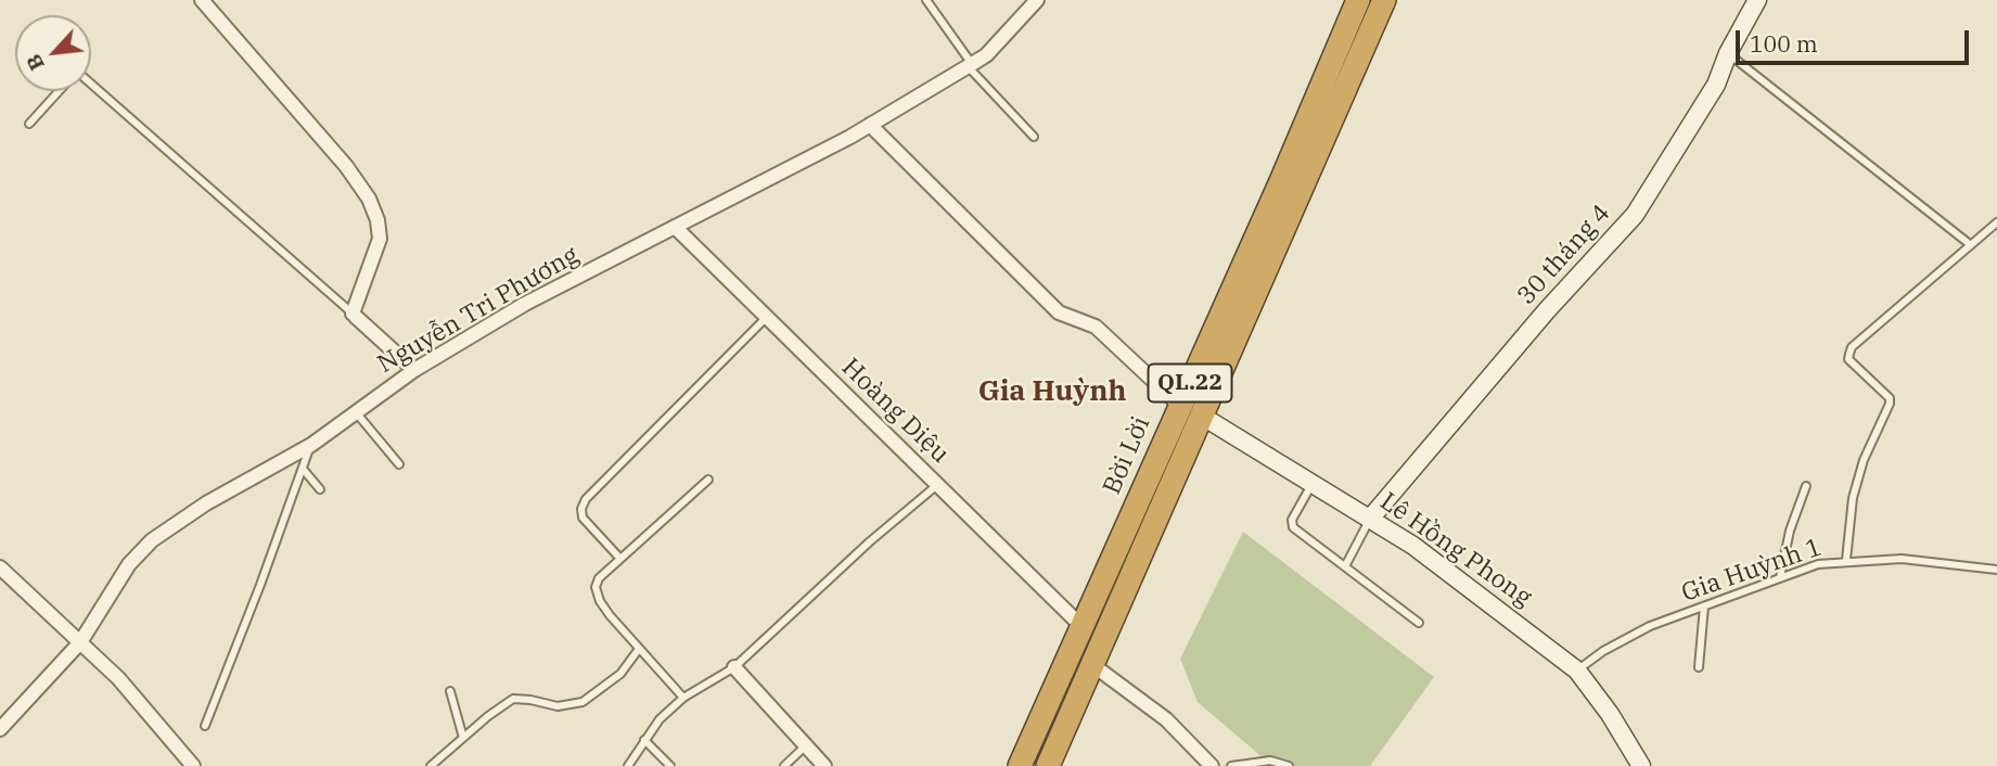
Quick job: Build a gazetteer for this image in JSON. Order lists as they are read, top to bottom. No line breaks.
{"streets":{"highway":["QL.22","Bời Lời"],"street":["30 tháng 4","Nguyễn Tri Phương","Hoàng Diệu","Lê Hồng Phong"],"lane":["Gia Huỳnh 1"]},"crossings":[["30 tháng 4","Lê Hồng Phong"],["Nguyễn Tri Phương","Hoàng Diệu"],["QL.22","Lê Hồng Phong"],["Hoàng Diệu","Bời Lời"],["Lê Hồng Phong","Gia Huỳnh 1"]],"districts":["Gia Huỳnh"],"scale_bar":"100 m","north":"bottom left"}
